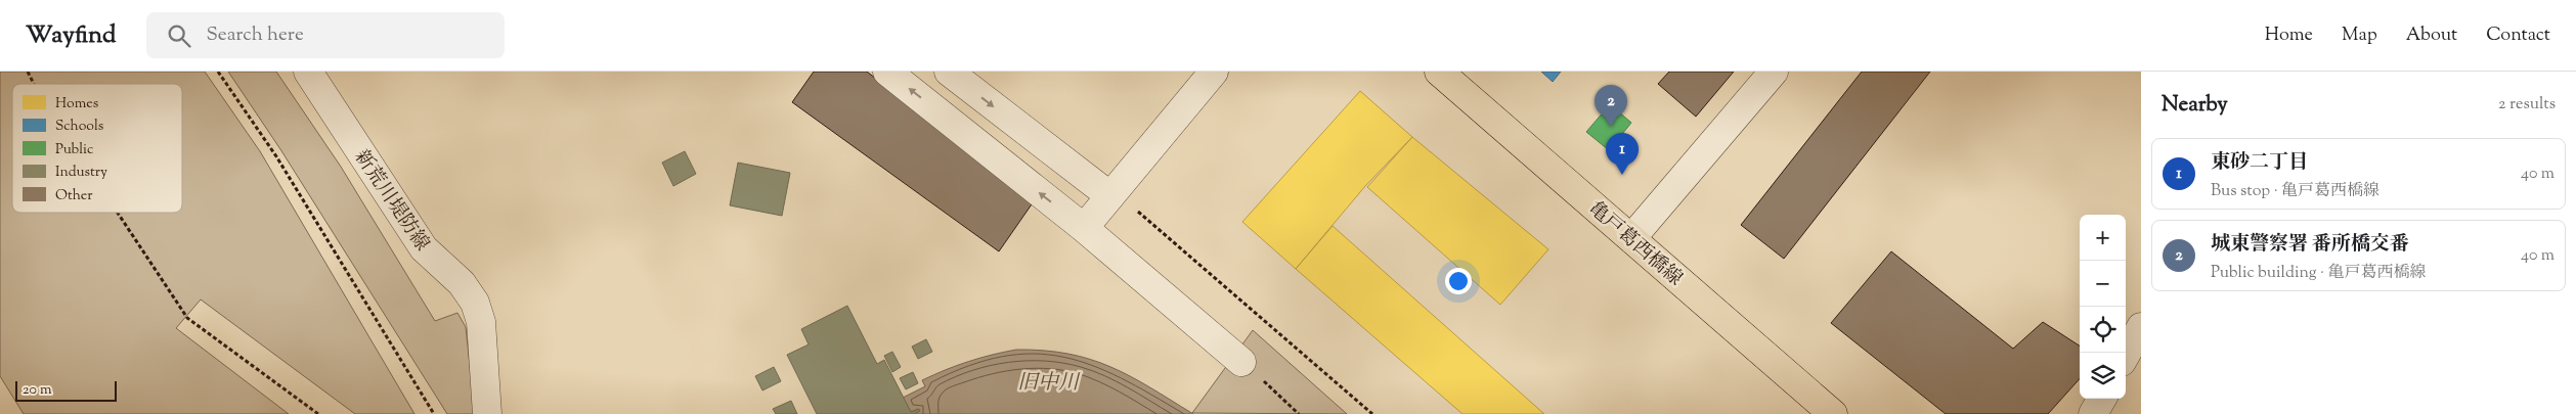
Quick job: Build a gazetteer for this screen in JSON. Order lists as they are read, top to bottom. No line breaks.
{"streets":{"main road":["亀戸葛西橋線"],"street":["新荒川堤防線"]},"water":["旧中川"],"legend":["Homes","Schools","Public","Industry","Other"],"scale_bar":"20 m","page":{"header":"Wayfind","search":"Search here","nav":["Home","Map","About","Contact"],"heading":["Nearby","2 results"],"pins":["2","1"],"list":[{"mark":"1","name":"東砂二丁目","note":"Bus stop · 亀戸葛西橋線","value":"40 m"},{"mark":"2","name":"城東警察署 番所橋交番","note":"Public building · 亀戸葛西橋線","value":"40 m"}],"map_buttons":["+","−"],"scale":"20 m"}}
